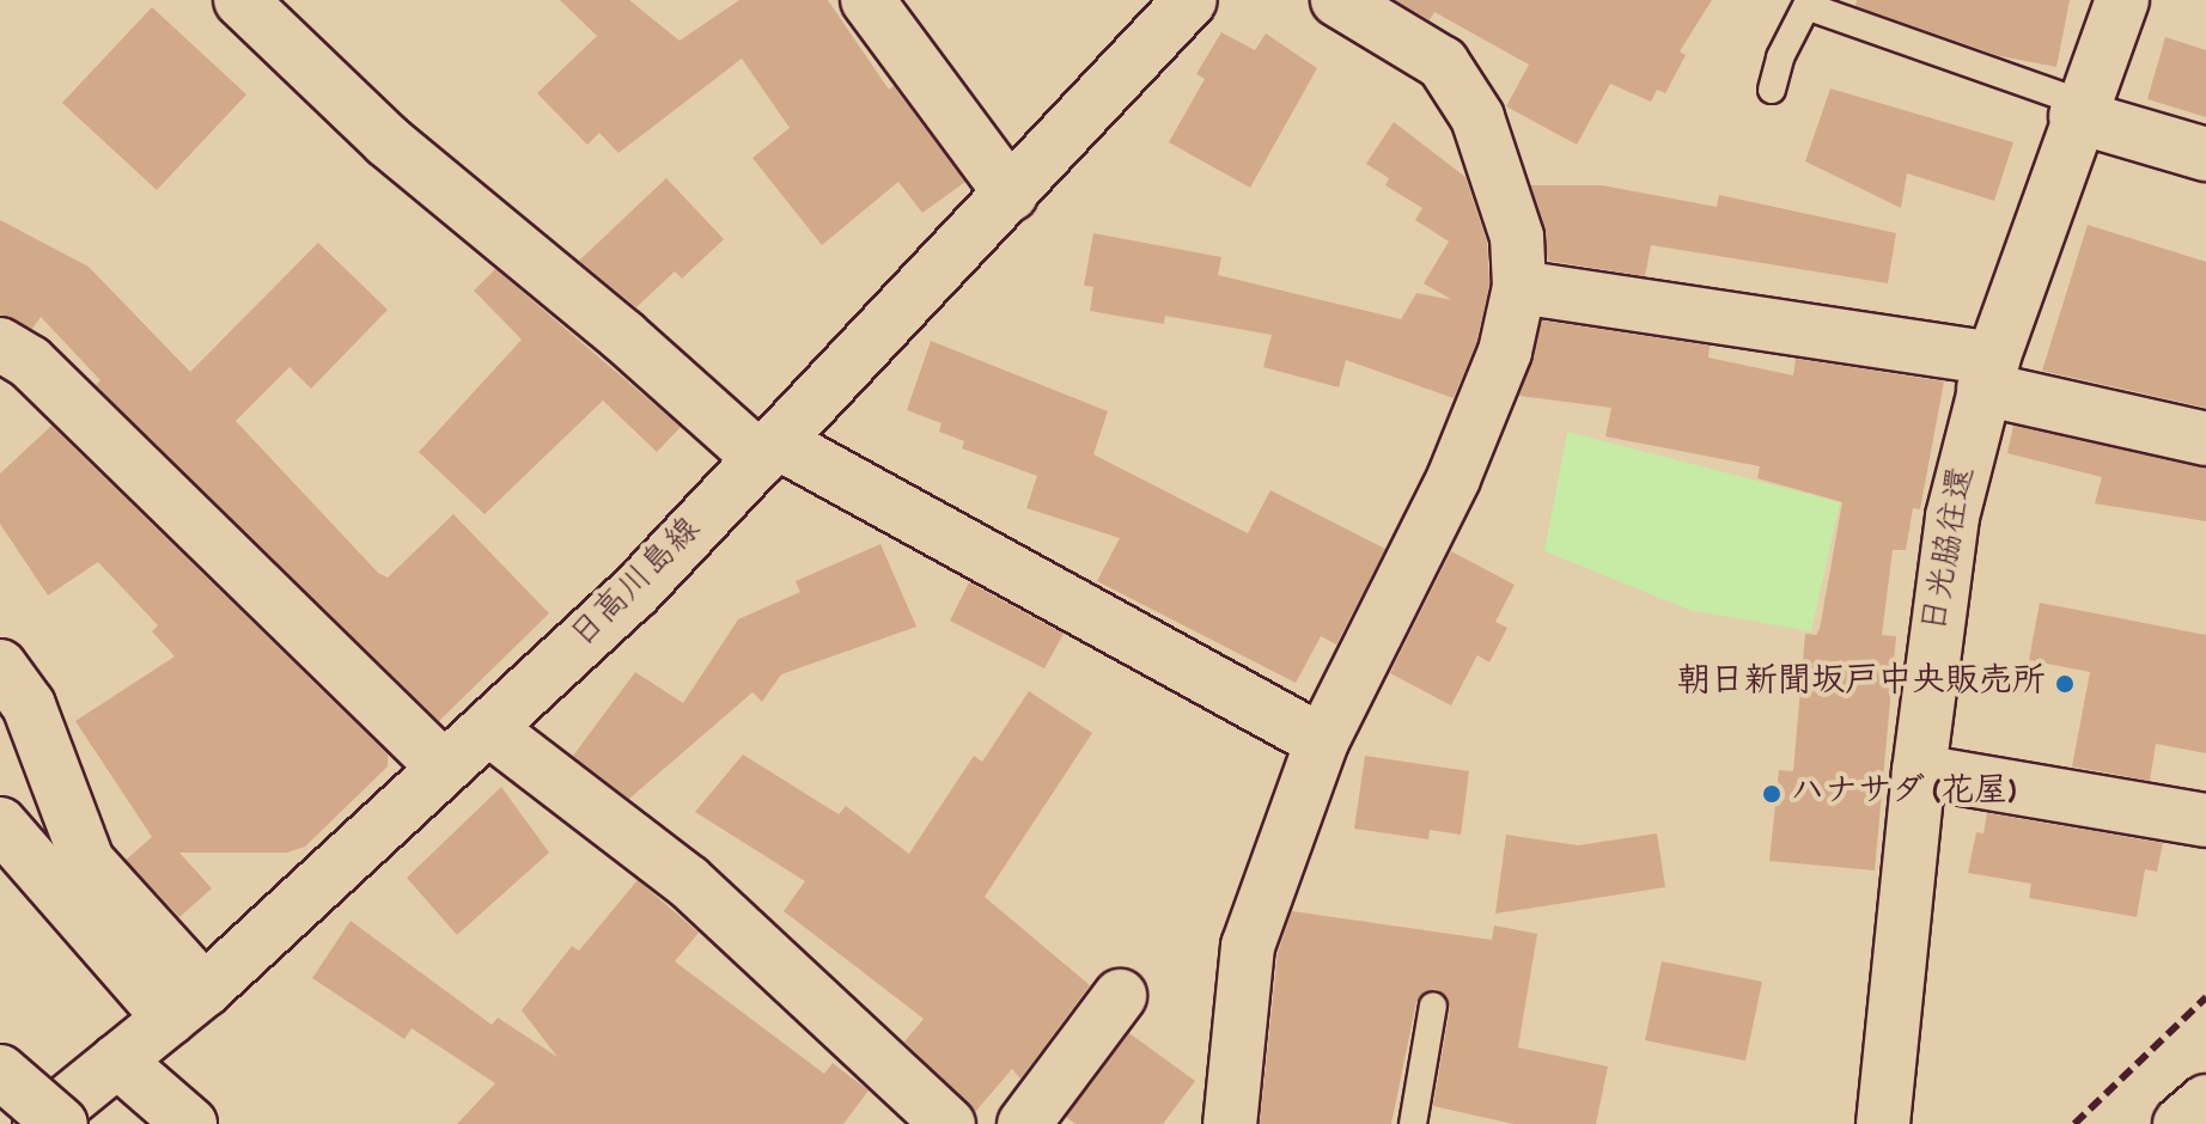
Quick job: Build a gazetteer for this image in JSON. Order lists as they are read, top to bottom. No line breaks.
{"streets":{"main road":["日光脇往還","日高川島線"]},"places":["朝日新聞坂戸中央販売所","ハナサダ (花屋)"]}
